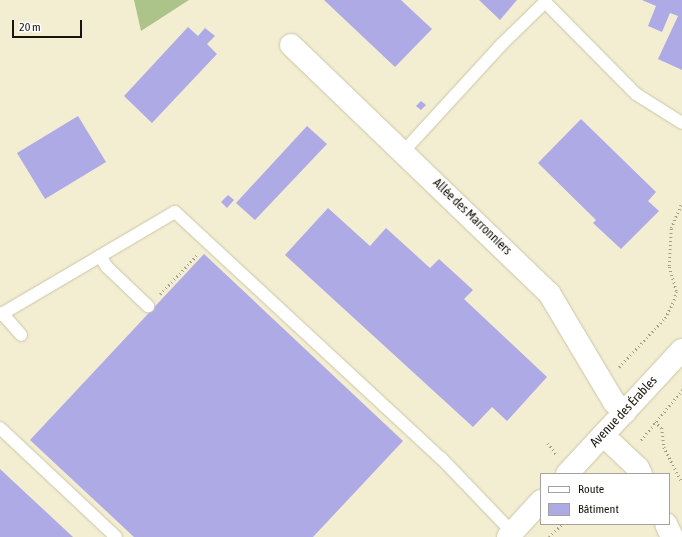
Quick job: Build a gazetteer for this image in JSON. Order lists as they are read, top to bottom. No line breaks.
{"streets":{"street":["Allée des Marronniers","Avenue des Érables"]},"crossings":[["Allée des Marronniers","Avenue des Érables"]],"legend":["Route","Bâtiment"],"scale_bar":"20 m"}
